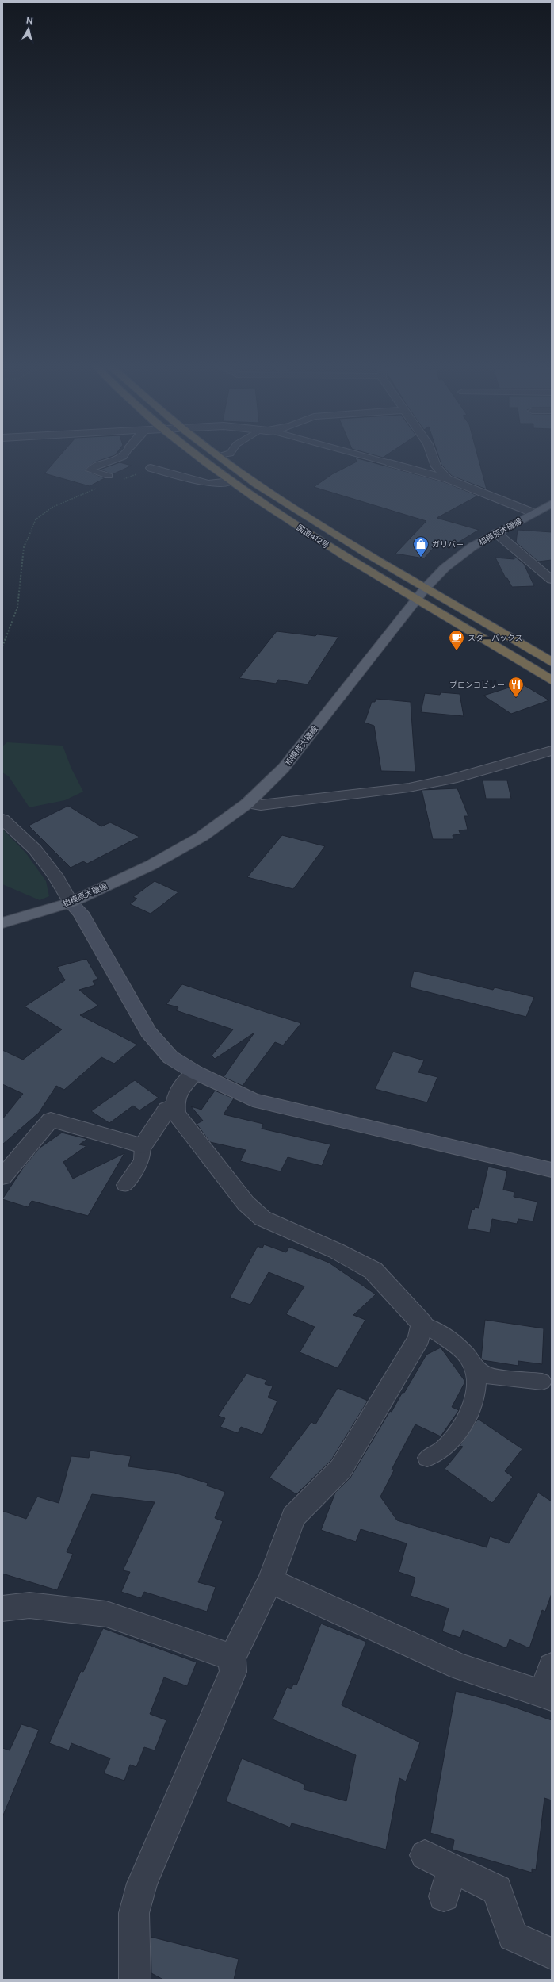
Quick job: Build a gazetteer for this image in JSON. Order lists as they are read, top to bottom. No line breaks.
{"streets":{"highway":["国道412号"],"main road":["相模原大磯線"]},"crossings":[["相模原大磯線","国道412号"]],"places":{"shop":["ガリバー"],"cafe":["スターバックス"],"restaurant":["ブロンコビリー"]},"north":"top"}
